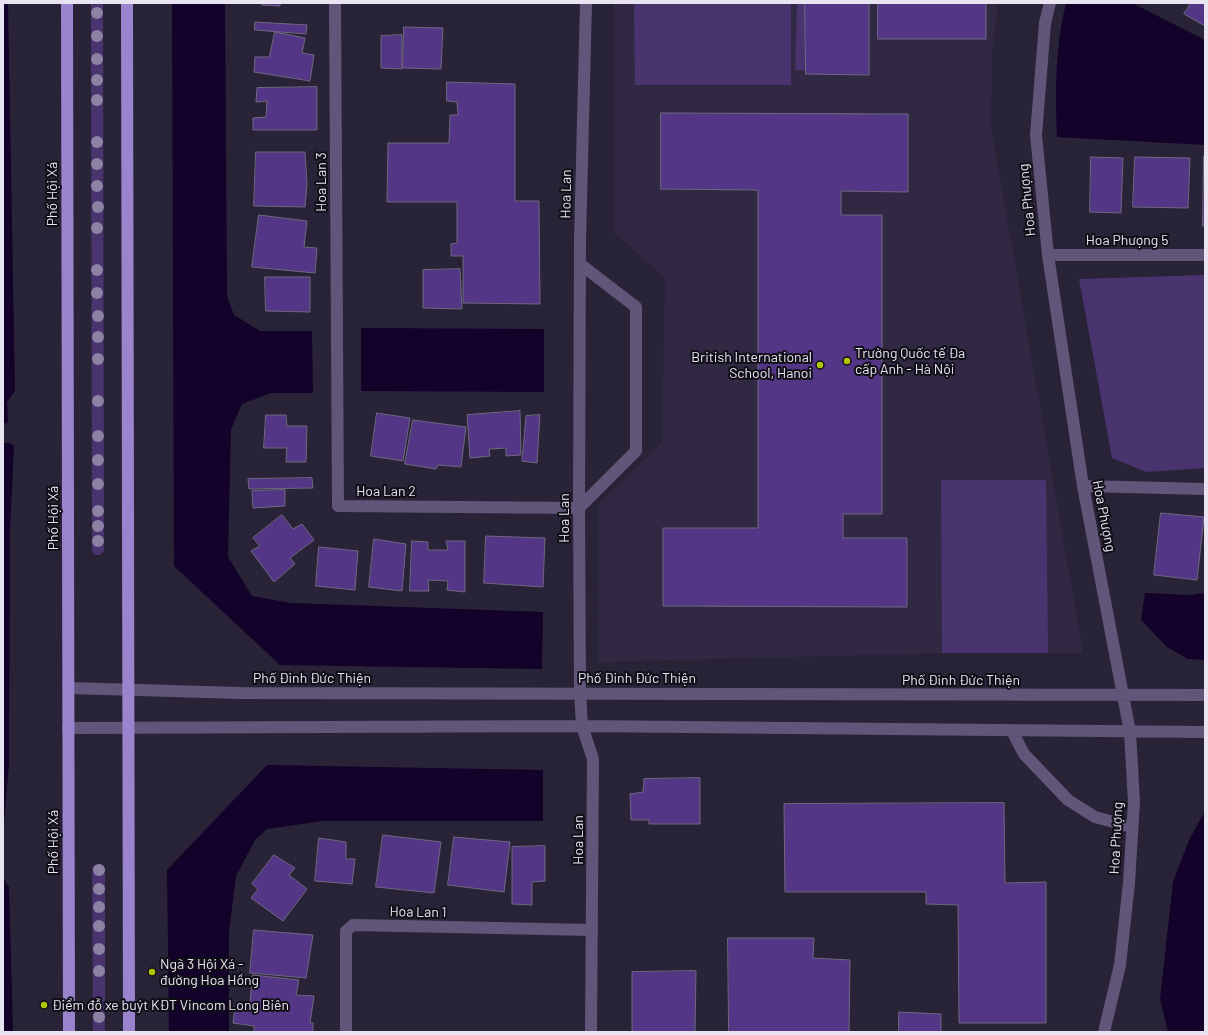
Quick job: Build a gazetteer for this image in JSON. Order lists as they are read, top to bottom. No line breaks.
{"streets":{"main road":["Phố Hội Xá"],"street":["Hoa Lan 3","Hoa Lan","Hoa Phượng","Hoa Phượng 5","Hoa Lan 2","Phố Đinh Đức Thiện","Hoa Lan 1"]},"crossings":[["Hoa Lan 3","Hoa Lan 2"],["Phố Hội Xá","Phố Đinh Đức Thiện"],["Hoa Lan","Hoa Lan 2"],["Hoa Lan","Phố Đinh Đức Thiện"],["Hoa Lan","Hoa Lan 1"],["Hoa Phượng","Hoa Phượng 5"],["Hoa Phượng","Phố Đinh Đức Thiện"]],"places":["Trường Quốc tế Đa cấp Anh - Hà Nội","British International School, Hanoi","Ngã 3 Hội Xá - đường Hoa Hồng","Điểm đỗ xe buýt KĐT Vincom Long Biên"]}
